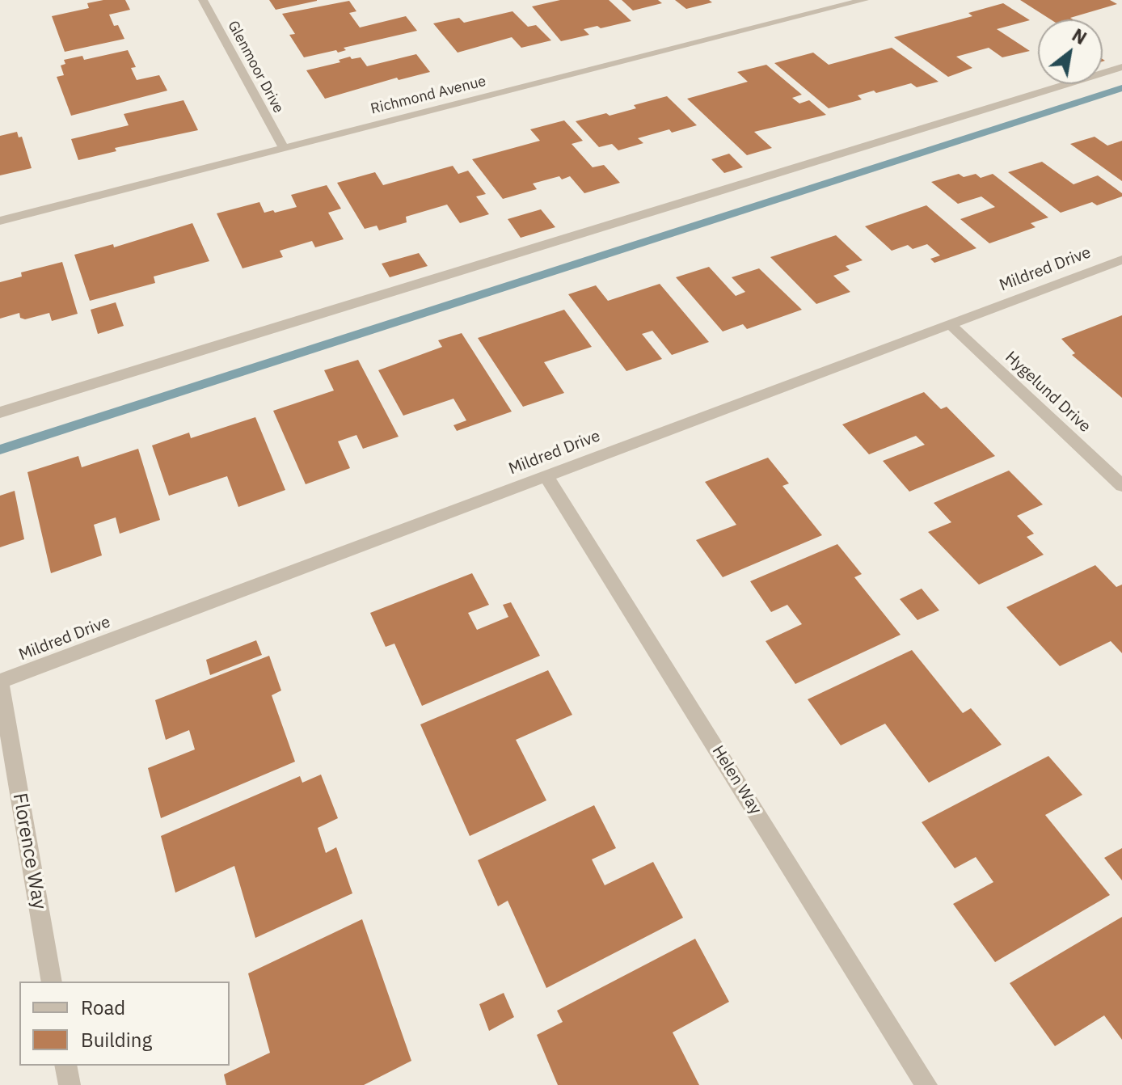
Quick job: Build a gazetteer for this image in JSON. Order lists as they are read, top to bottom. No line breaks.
{"streets":{"street":["Glenmoor Drive","Richmond Avenue","Mildred Drive","Hygelund Drive","Helen Way","Florence Way"]},"crossings":[["Glenmoor Drive","Richmond Avenue"],["Mildred Drive","Hygelund Drive"],["Mildred Drive","Helen Way"],["Mildred Drive","Florence Way"]],"legend":["Road","Building"],"north":"top right"}
